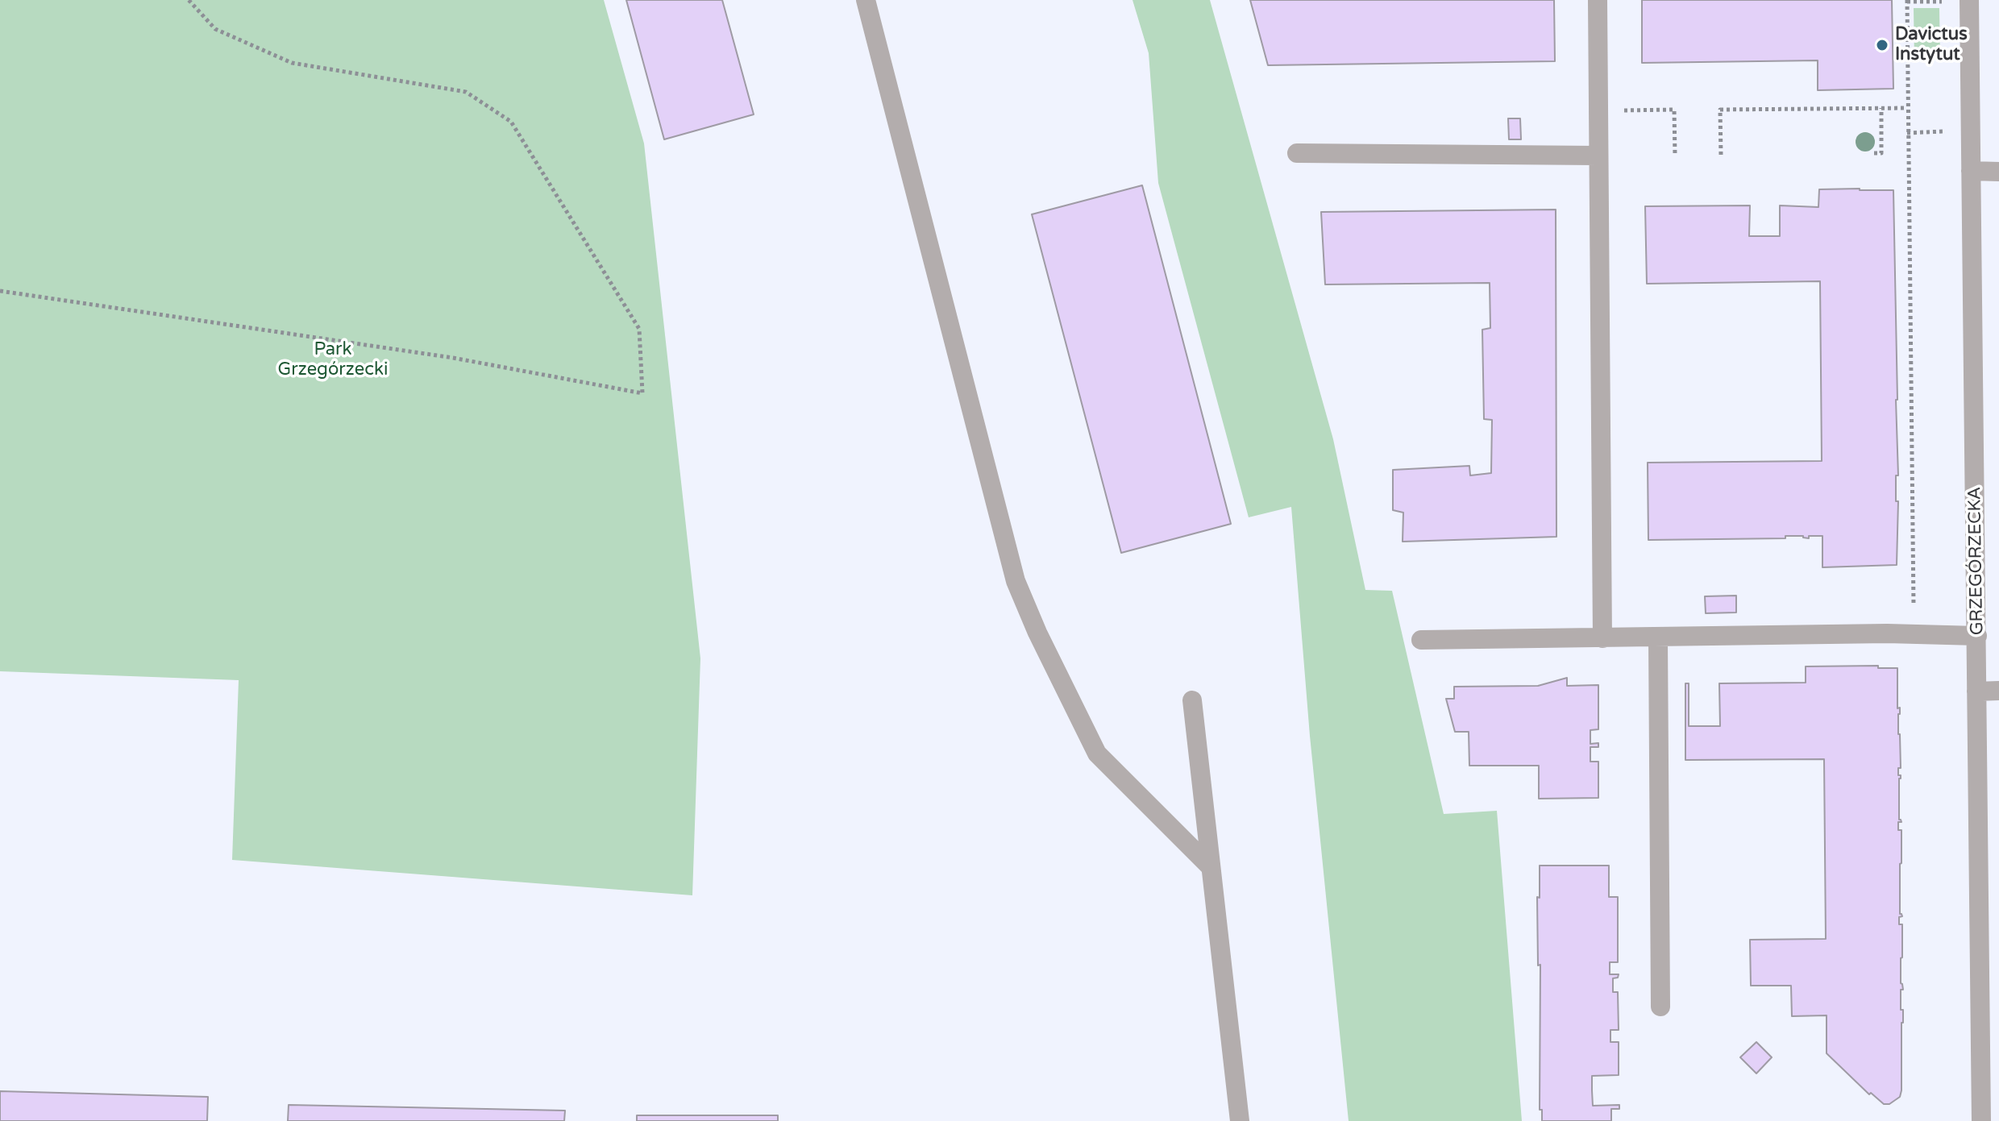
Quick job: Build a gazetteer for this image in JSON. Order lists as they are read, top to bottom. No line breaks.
{"streets":{"street":["GRZEGÓRZECKA"]},"parks":["Park Grzegórzecki"],"places":["Davictus Instytut"]}
